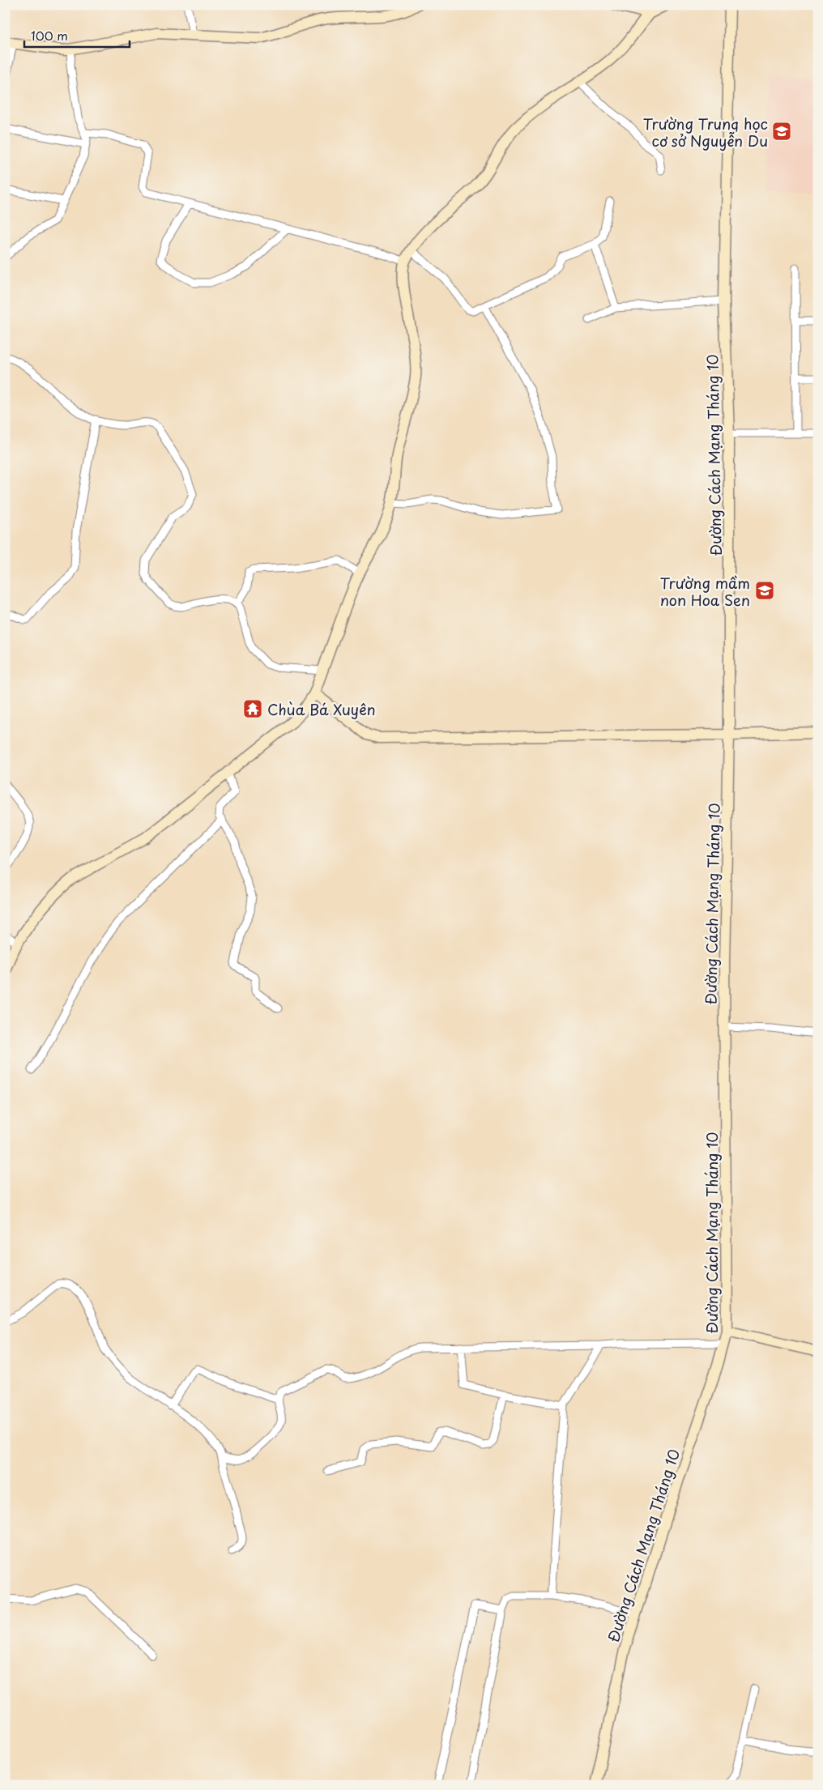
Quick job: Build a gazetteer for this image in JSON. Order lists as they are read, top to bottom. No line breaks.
{"streets":{"street":["Đường Cách Mạng Tháng 10"]},"places":{"school or university":["Trường Trung học cơ sở Nguyễn Du","Trường mầm non Hoa Sen"],"temple":["Chùa Bá Xuyên"]},"scale_bar":"100 m"}
